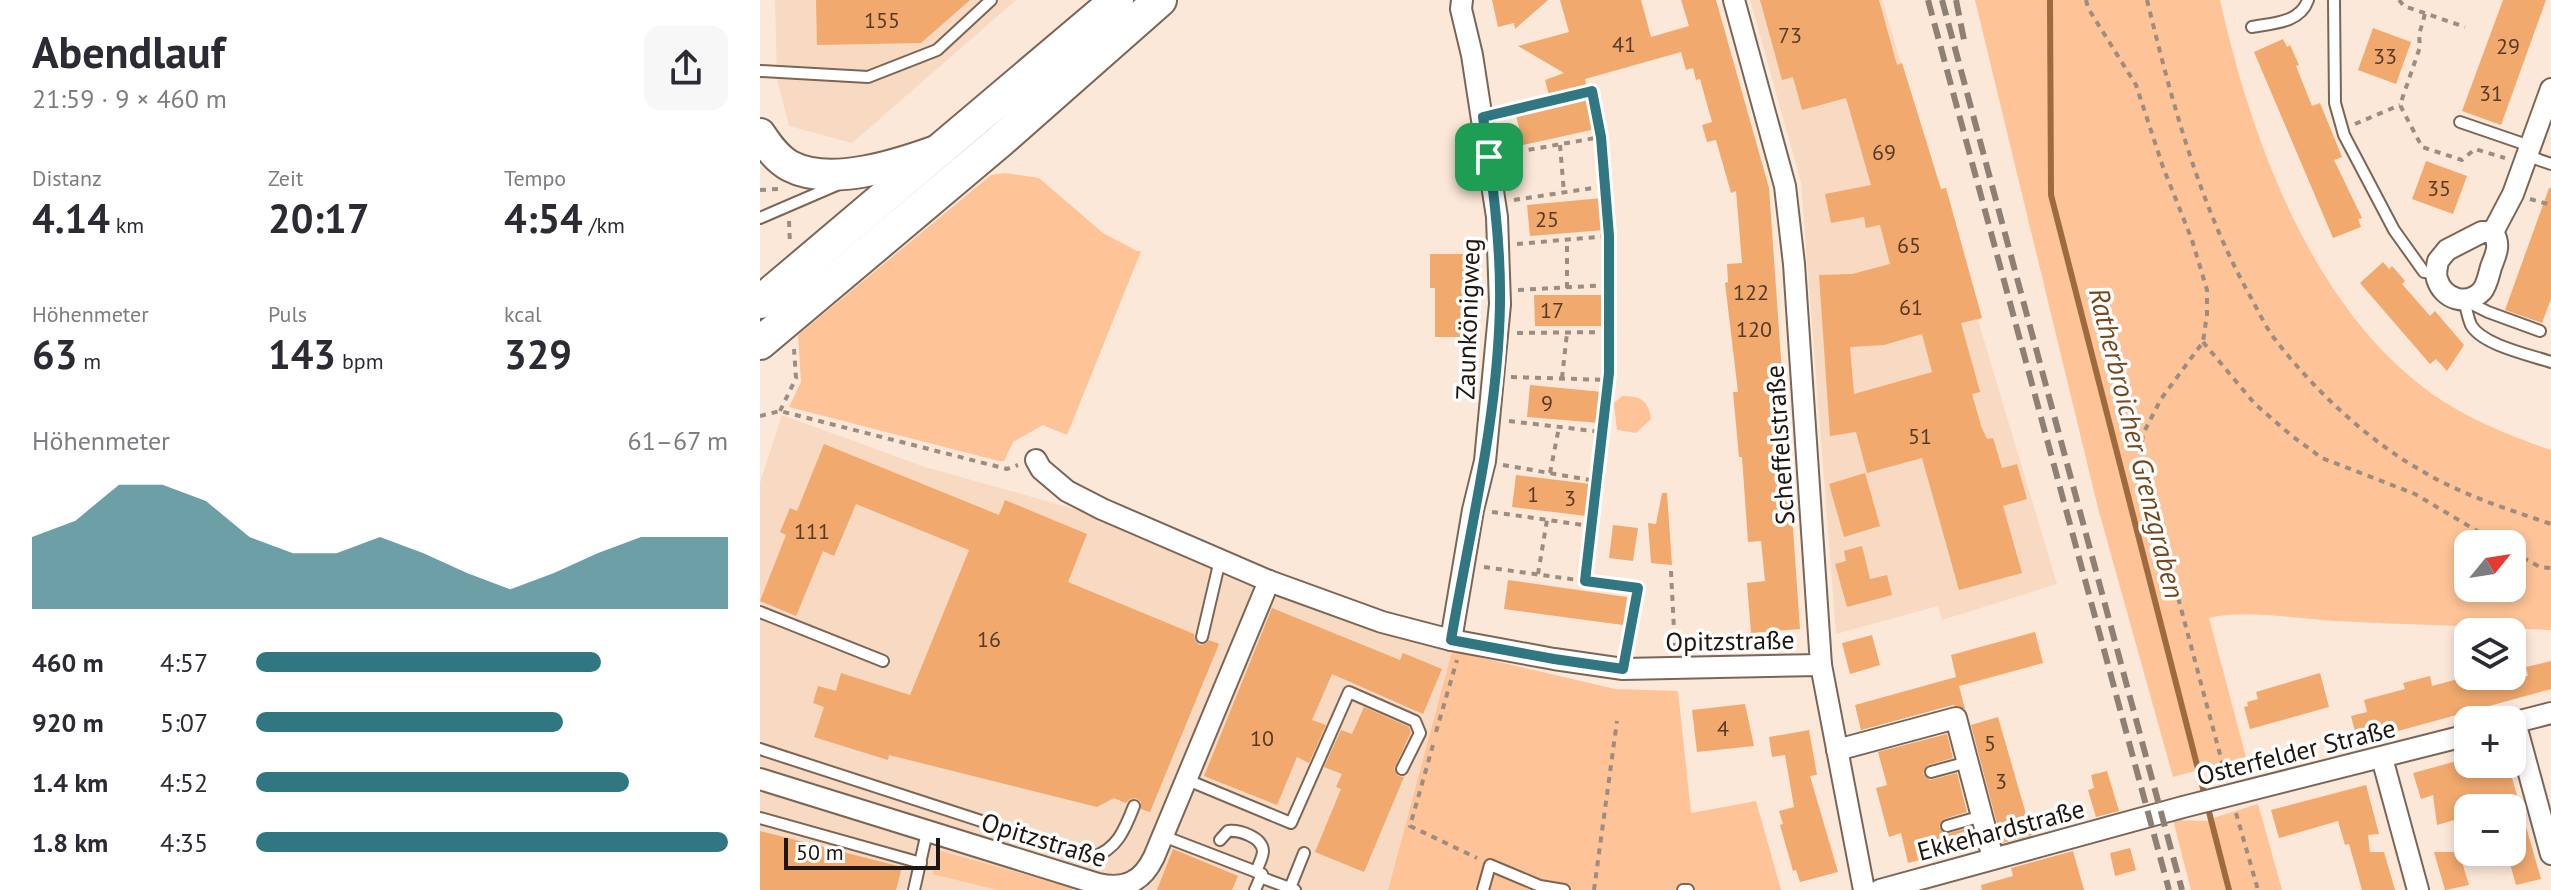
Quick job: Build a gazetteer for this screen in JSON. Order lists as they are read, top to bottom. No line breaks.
{"streets":{"street":["Zaunkönigweg","Scheffelstraße","Opitzstraße","Osterfelder Straße","Ekkehardstraße"]},"crossings":[["Zaunkönigweg","Opitzstraße"],["Scheffelstraße","Opitzstraße"],["Osterfelder Straße","Ekkehardstraße"]],"water":["Ratherbroicher Grenzgraben"],"house_numbers":["155","73","41","29","33","31","69","35","25","65","122","61","17","120","9","51","1","3","111","16","4","10","5","3"],"scale_bar":"50 m","north":"top right","page":{"heading":["Abendlauf","21:59 · 9 × 460 m"],"stats":[["Distanz","4.14 km"],["Zeit","20:17"],["Tempo","4:54 /km"],["Höhenmeter","63 m"],["Puls","143 bpm"],["kcal","329"]],"chart":["Höhenmeter","61–67 m"],"map_buttons":["+","−"],"list":[{"name":"460 m","note":"4:57"},{"name":"920 m","note":"5:07"},{"name":"1.4 km","note":"4:52"},{"name":"1.8 km","note":"4:35"}],"scale":"50 m"}}
